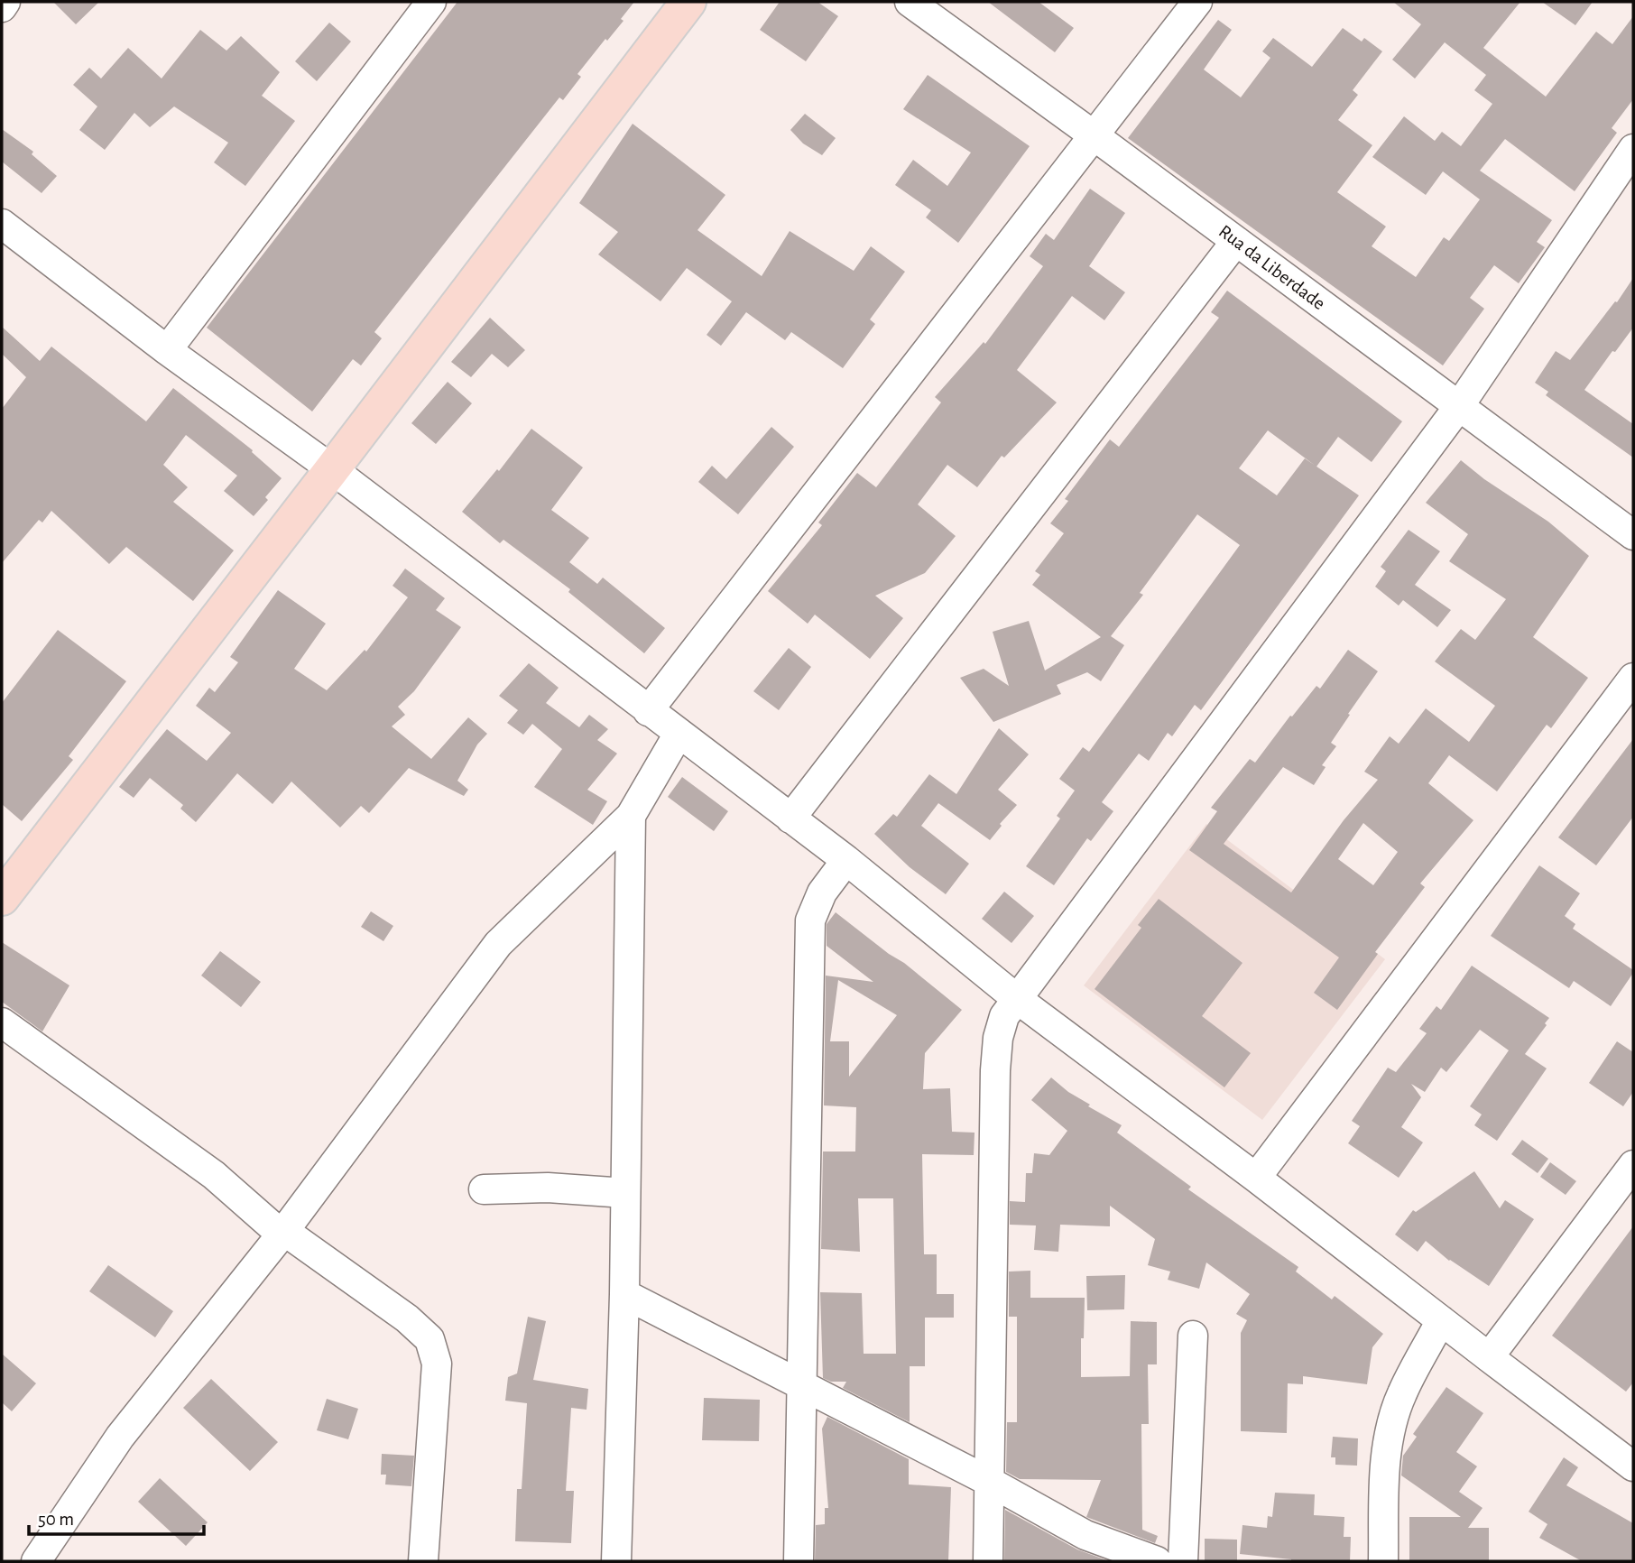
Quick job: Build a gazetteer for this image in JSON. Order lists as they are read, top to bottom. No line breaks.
{"streets":{"street":["Rua da Liberdade"]},"scale_bar":"50 m"}
